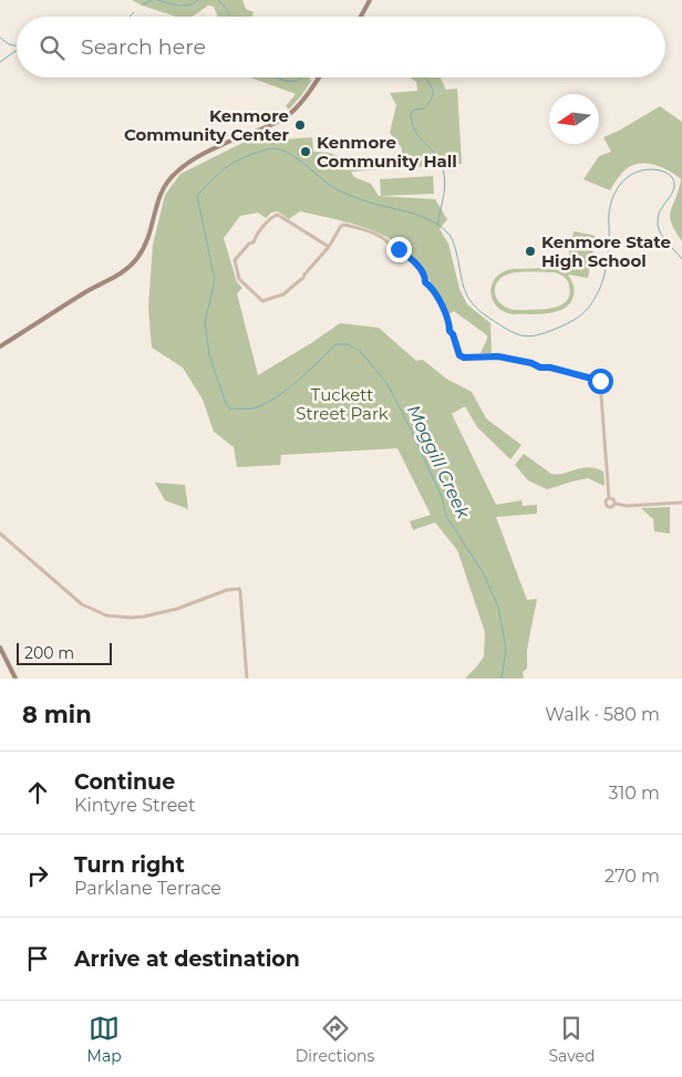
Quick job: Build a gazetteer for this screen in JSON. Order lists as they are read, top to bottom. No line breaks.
{"water":["Moggill Creek"],"parks":["Tuckett Street Park"],"places":["Kenmore Community Center","Kenmore Community Hall","Kenmore State High School"],"scale_bar":"200 m","north":"left","page":{"search":"Search here","scale":"200 m","heading":["8 min","Walk · 580 m"],"list":[["Continue","Kintyre Street","310 m"],["Turn right","Parklane Terrace","270 m"],"Arrive at destination"],"nav":["Map","Directions","Saved"]}}
